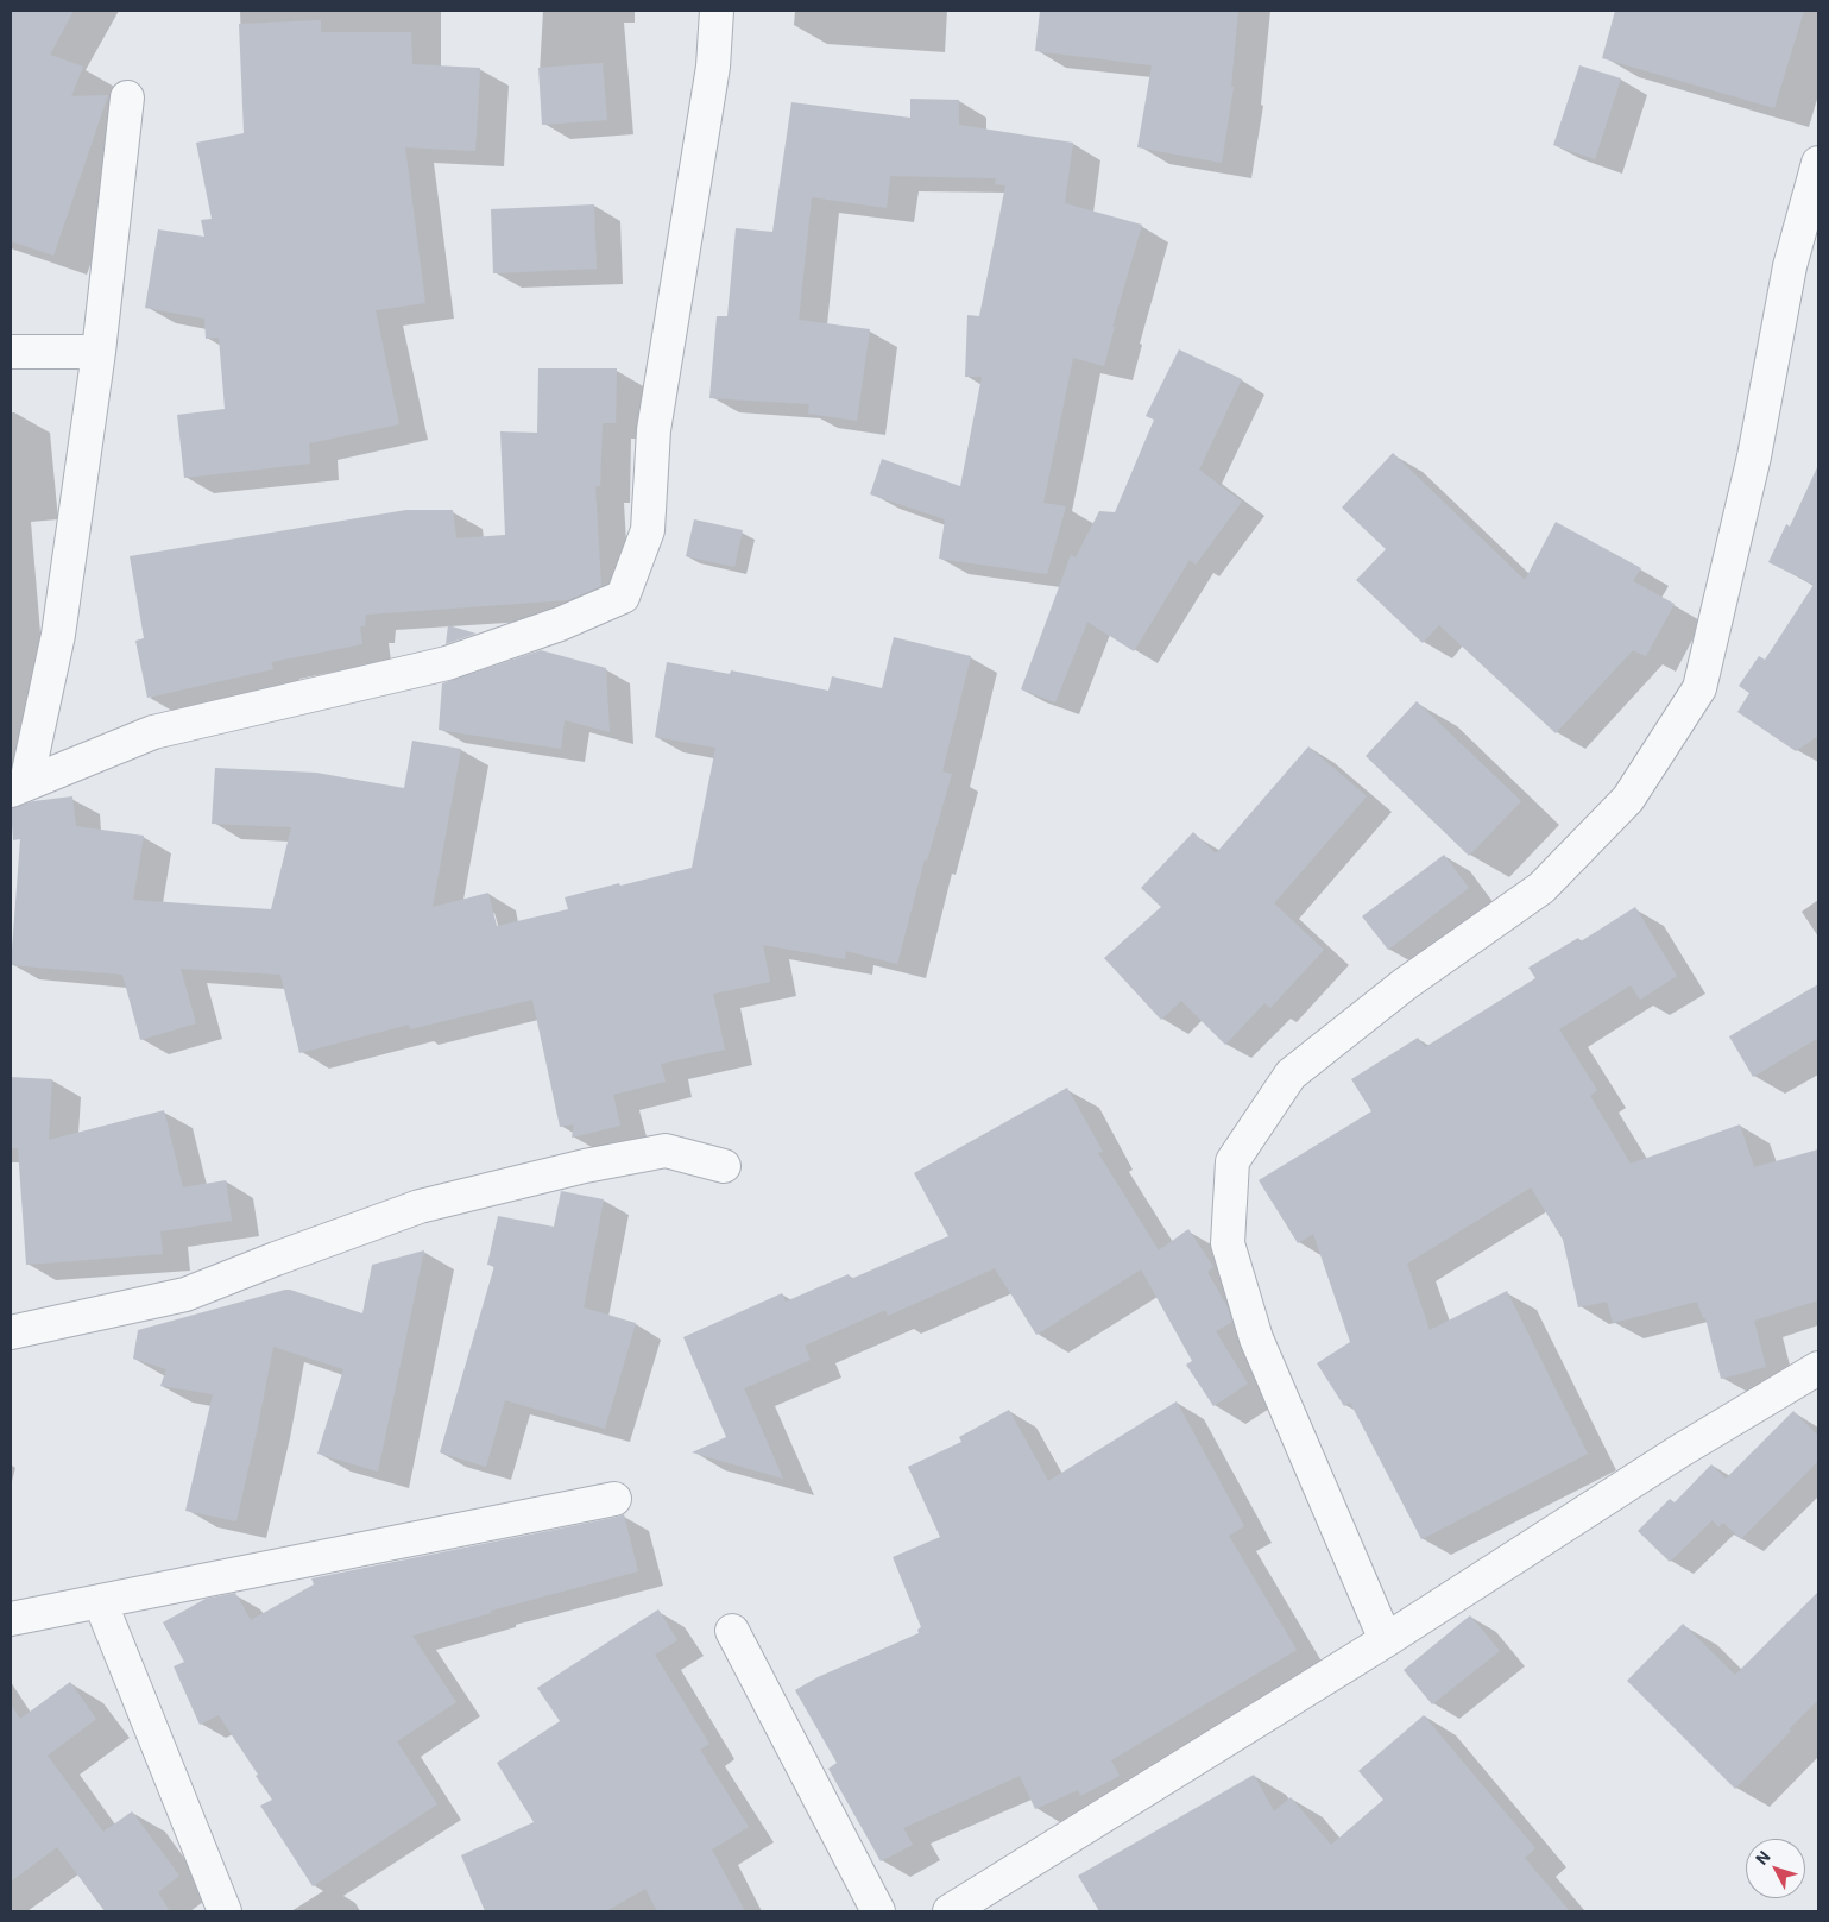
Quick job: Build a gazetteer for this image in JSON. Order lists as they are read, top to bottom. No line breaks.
{"north":"top left"}
